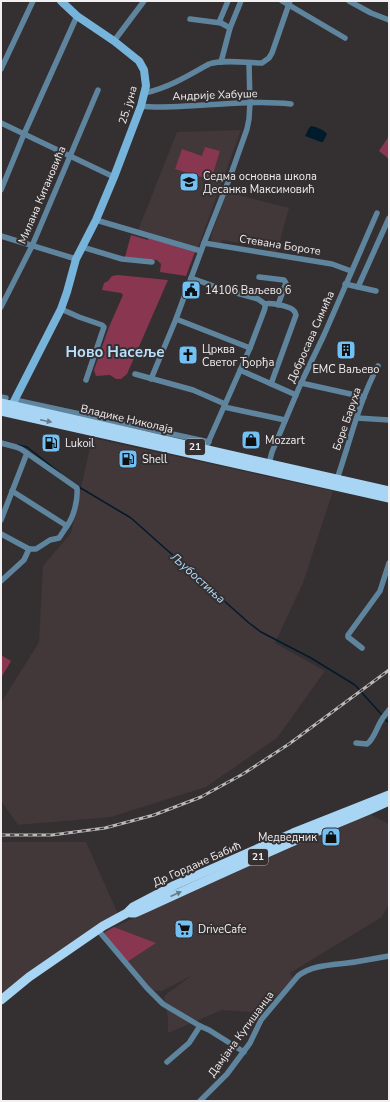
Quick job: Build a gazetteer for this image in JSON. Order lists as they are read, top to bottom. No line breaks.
{"streets":{"main road":["Владике Николаја","21","Др Гордане Бабић"],"street":["Андрије Хабуше","25. јуна","Милана Китановића","Стевана Бороте","Добросава Симића","Боре Баруха","Дамјана Кутишанца"]},"crossings":[["Андрије Хабуше","25. јуна"],["25. јуна","Владике Николаја"],["Стевана Бороте","Добросава Симића"],["Добросава Симића","Владике Николаја"],["Владике Николаја","Боре Баруха"]],"districts":["Ново Насеље"],"water":["Љубостиња"],"places":{"school or university":["Седма основна школа Десанка Максимовић"],"public building":["14106 Ваљево 6"],"building":["ЕМС Ваљево"],"church":["Црква Светог Ђорђа"],"shop":["Mozzart","Медведник"],"fuel station":["Lukoil","Shell"],"supermarket":["DriveCafe"]}}
